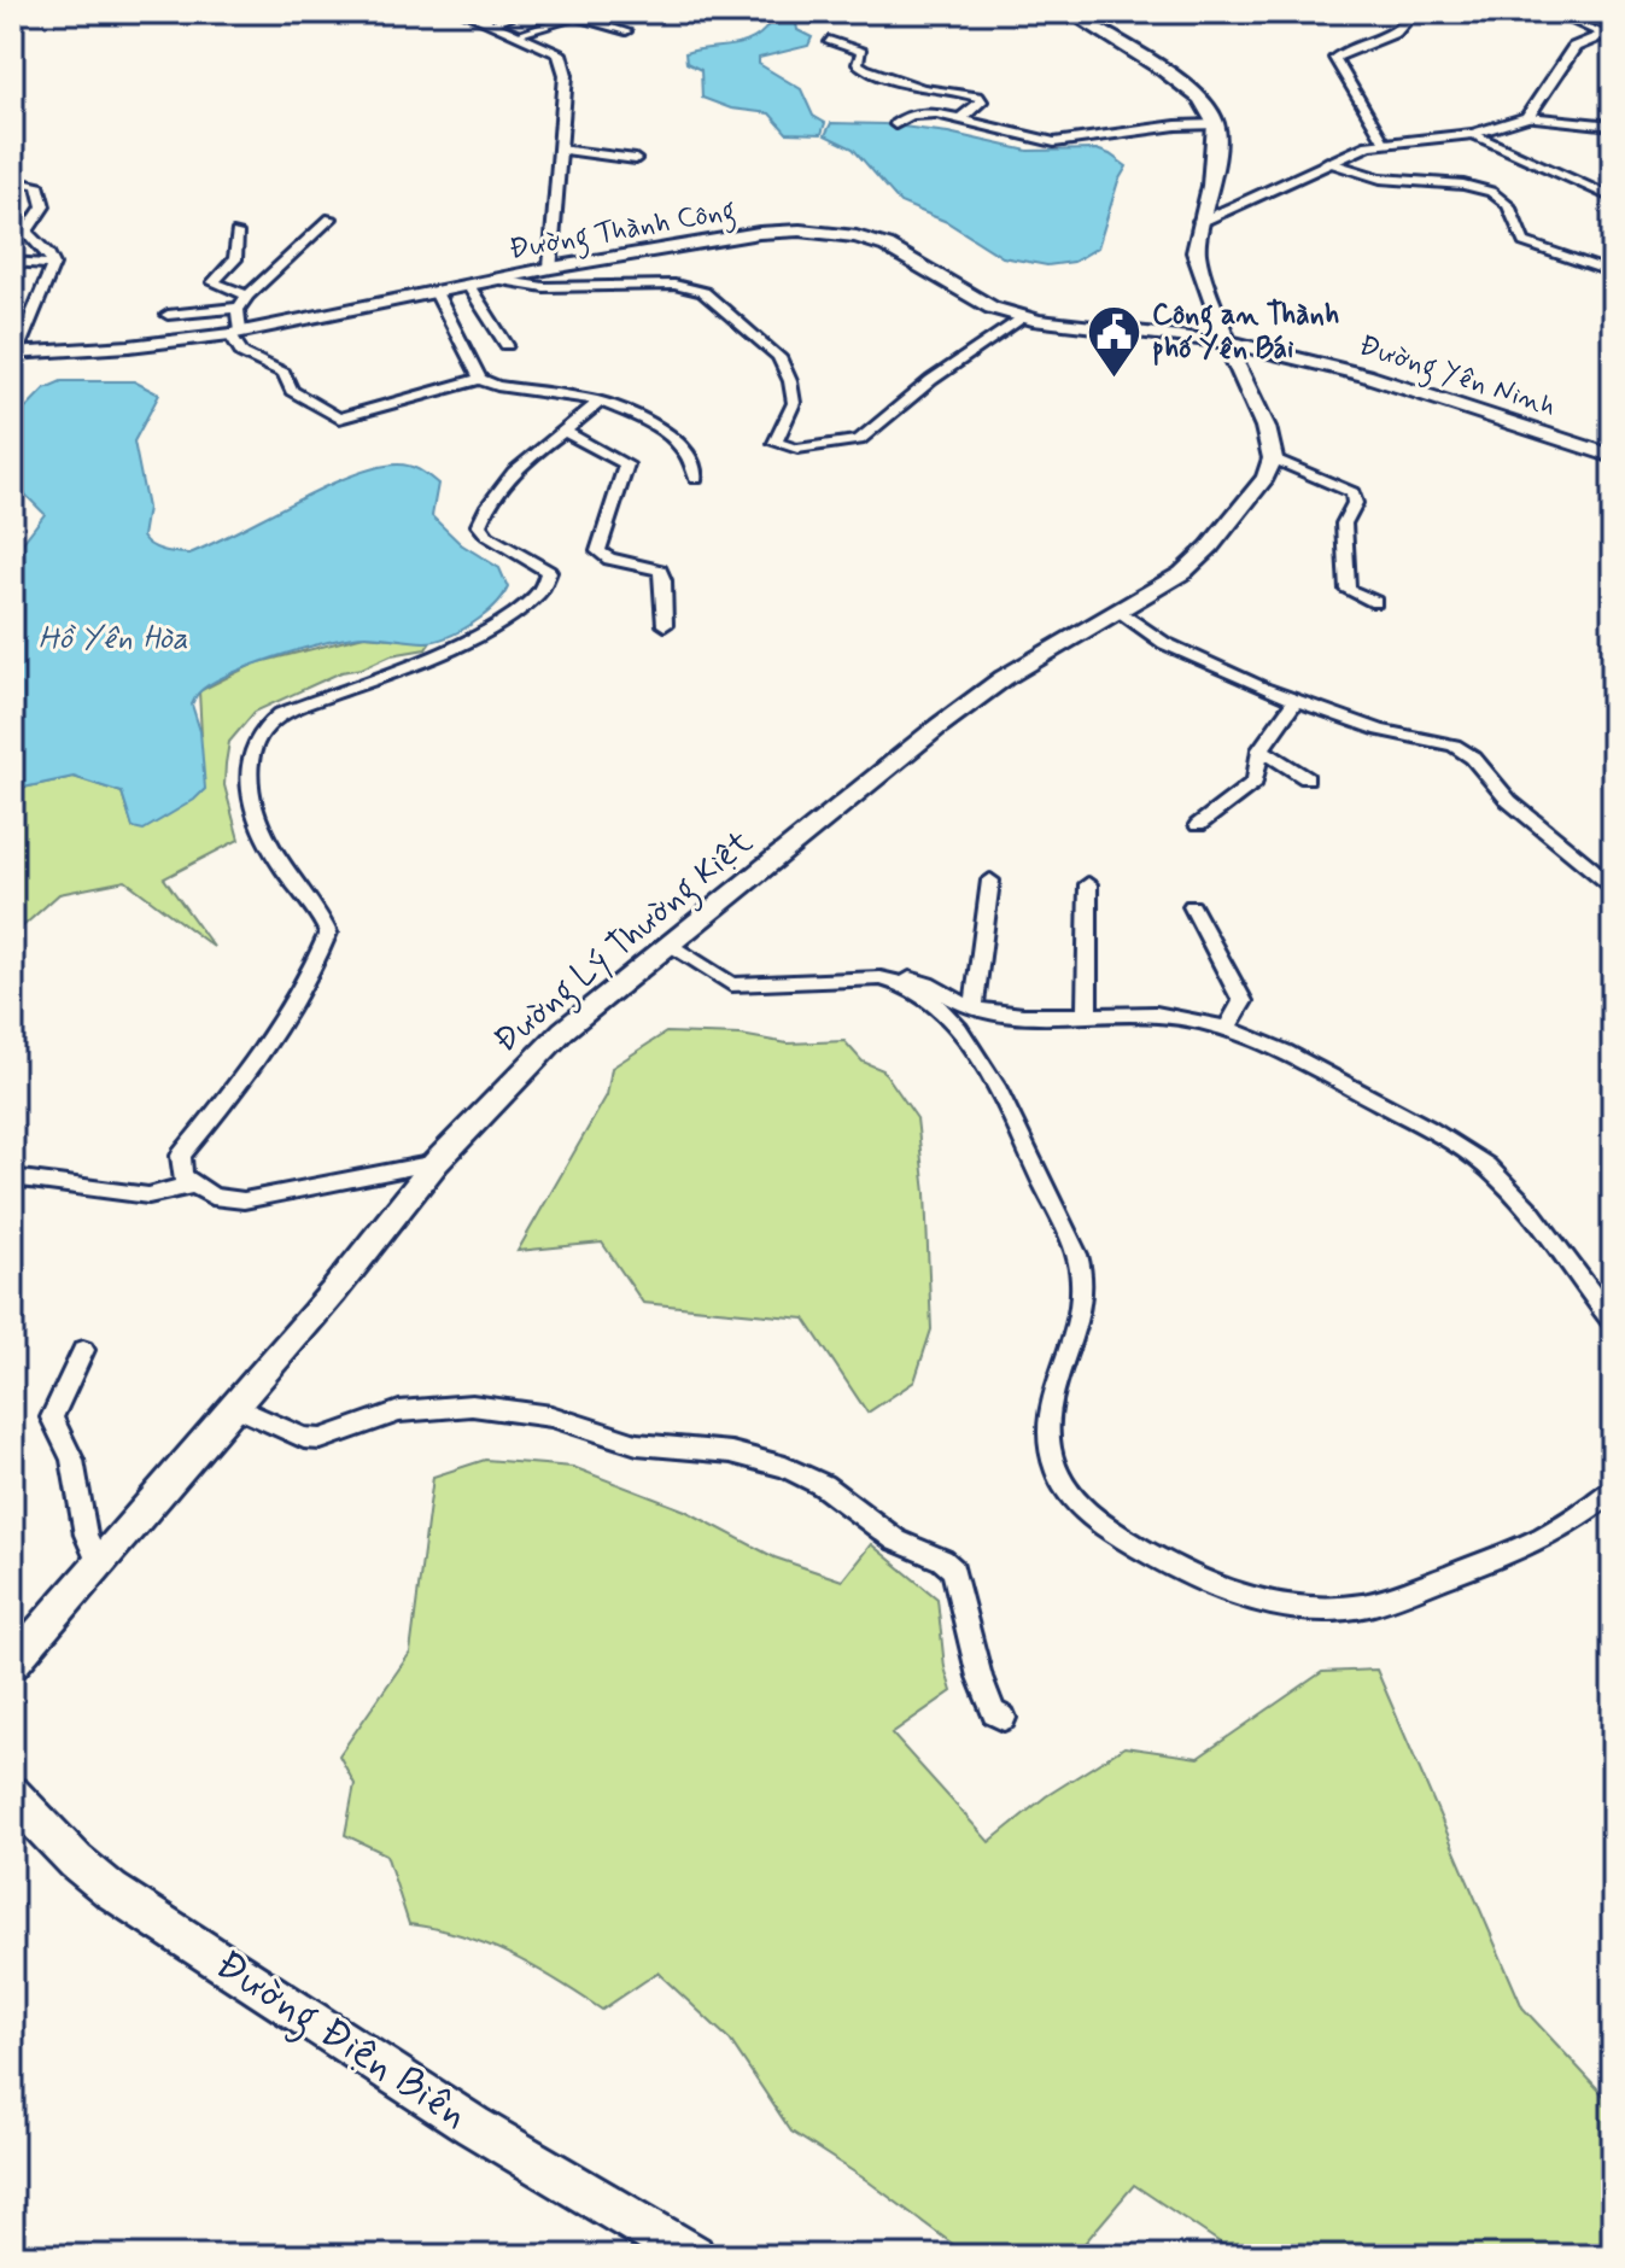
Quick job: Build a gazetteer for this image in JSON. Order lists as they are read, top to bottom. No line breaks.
{"streets":{"main road":["Đường Thành Công","Đường Yên Ninh","Đường Lý Thường Kiệt","Đường Điện Biên"]},"crossings":[["Đường Thành Công","Đường Yên Ninh"]],"water":["Hồ Yên Hòa"],"places":{"public building":["Công an Thành phố Yên Bái"]}}
